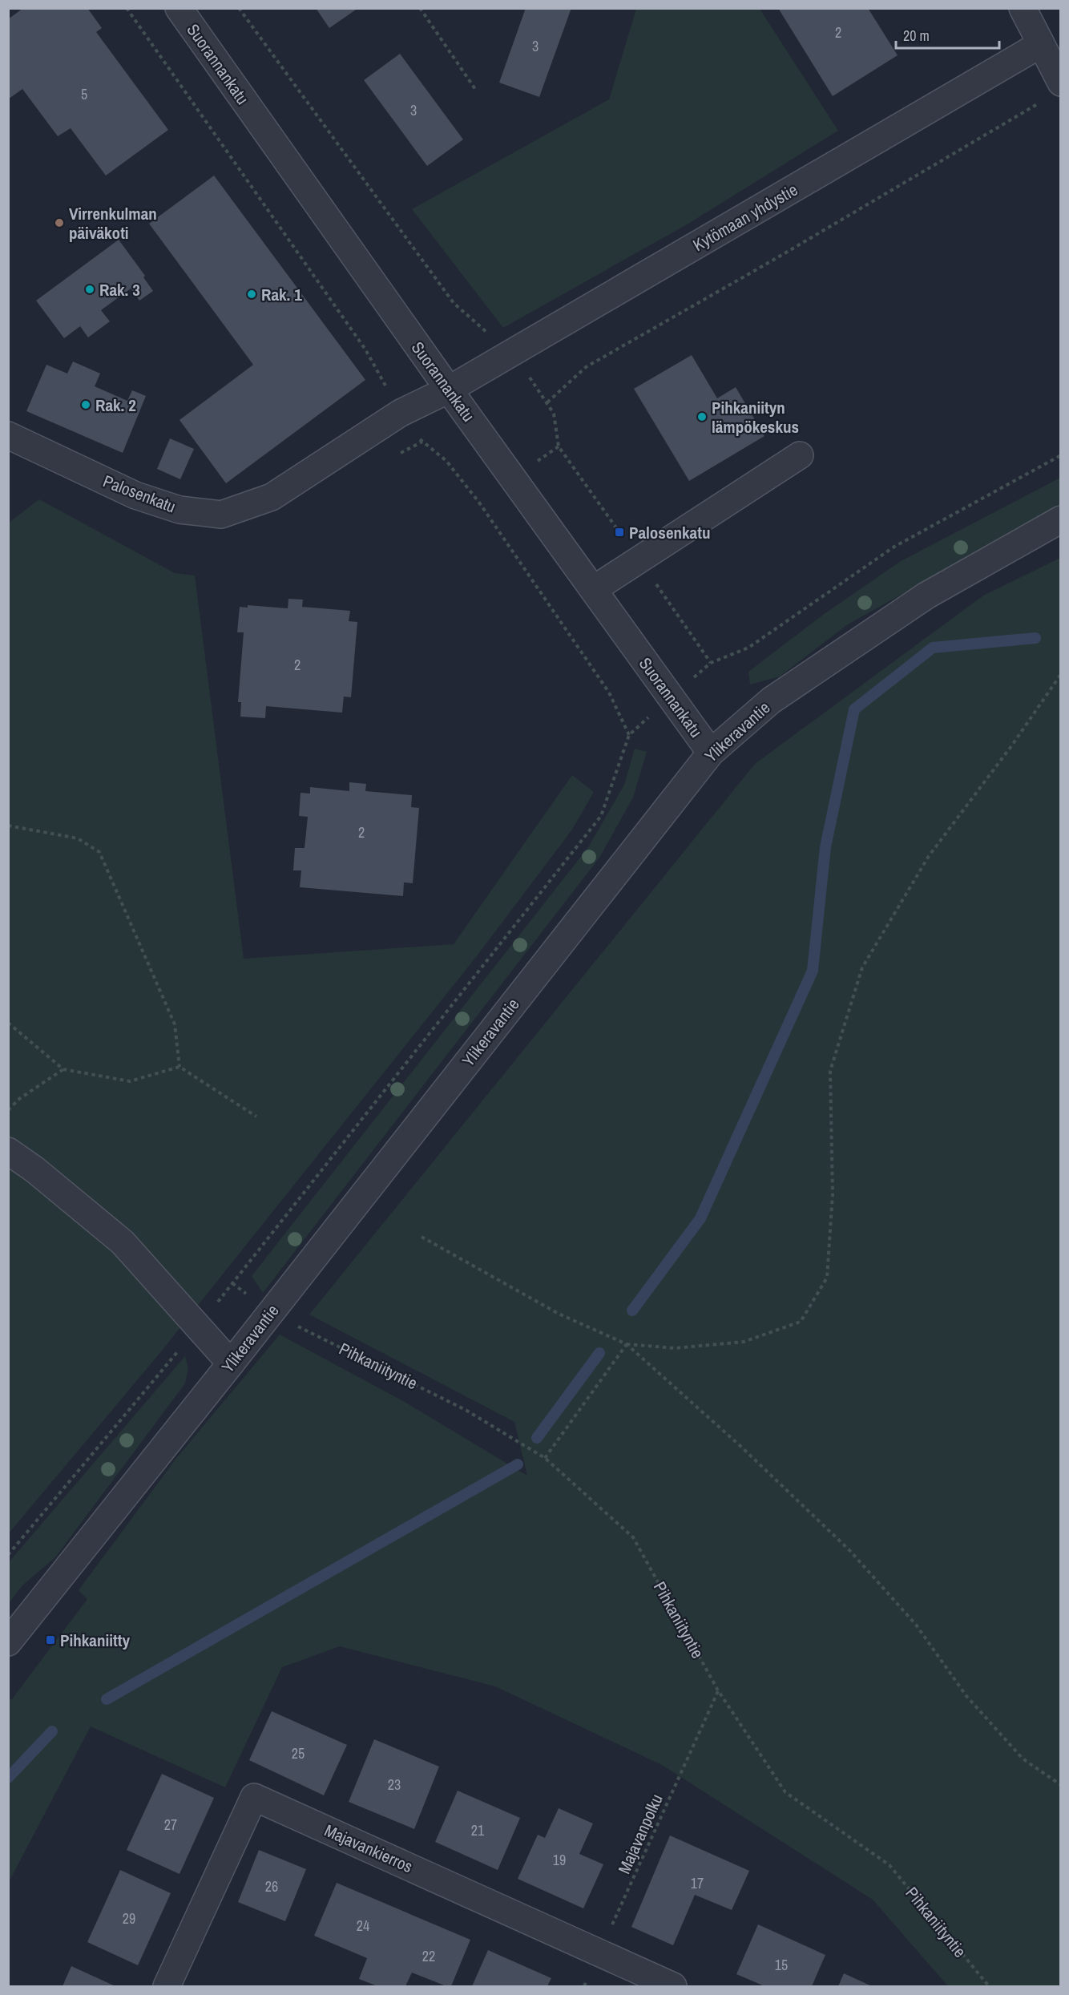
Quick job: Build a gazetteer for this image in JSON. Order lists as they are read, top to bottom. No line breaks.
{"streets":{"street":["Suorannankatu","Kytömaan yhdystie","Palosenkatu","Ylikeravantie","Majavankierros"],"path":["Pihkaniityntie","Majavanpolku"]},"crossings":[["Suorannankatu","Kytömaan yhdystie"],["Suorannankatu","Palosenkatu"],["Suorannankatu","Ylikeravantie"],["Kytömaan yhdystie","Palosenkatu"],["Pihkaniityntie","Majavanpolku"],["Majavanpolku","Majavankierros"]],"places":{"other":["Virrenkulman päiväkoti","Rak. 3","Rak. 1","Rak. 2","Pihkaniityn lämpökeskus"],"transit":["Palosenkatu","Pihkaniitty"]},"house_numbers":["2","3","5","3","2","2","25","23","27","21","19","17","26","29","24","22","15"],"scale_bar":"20 m"}
